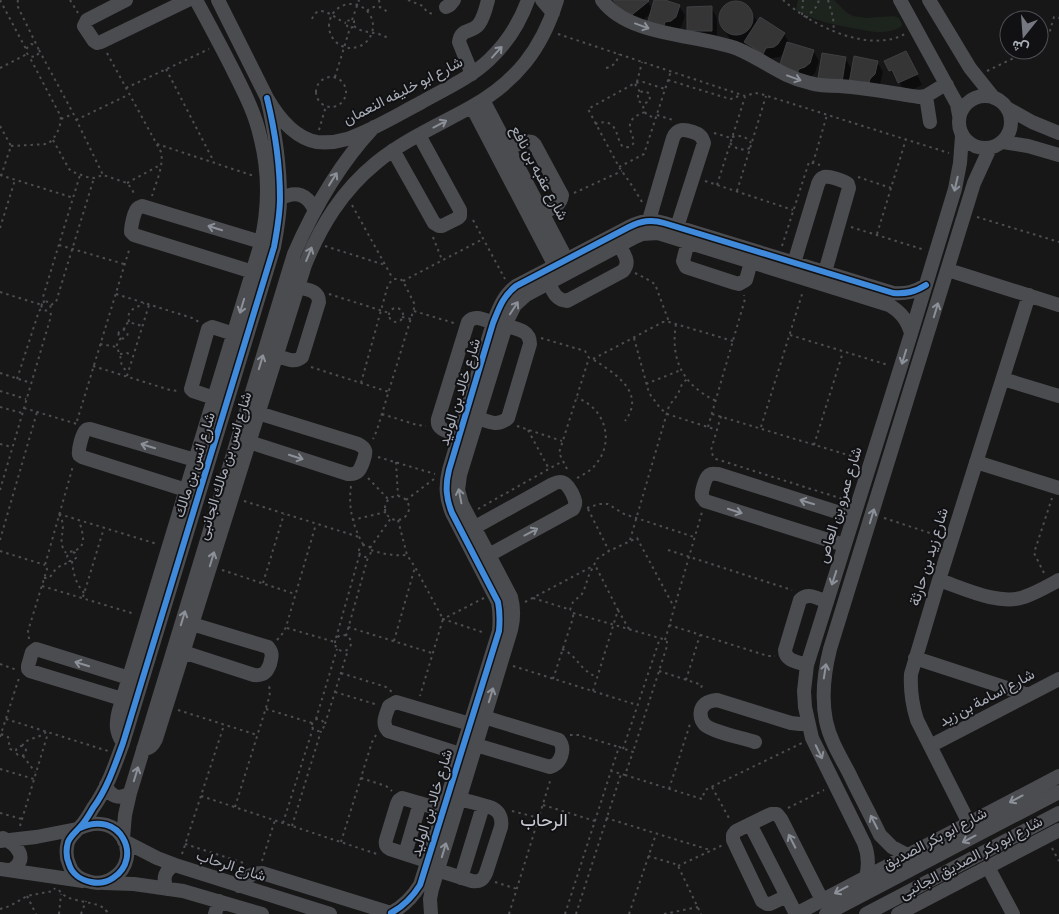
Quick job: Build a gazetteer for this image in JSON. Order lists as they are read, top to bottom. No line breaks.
{"streets":{"street":["شارع ابو خليفه النعمان","شارع عقبه بن نافع","شارع خالد بن الوليد","شارع انس بن مالك","شارع انس بن مالك الجانبى","شارع عمرو بن العاص","شارع زيد بن حارثة","شارع اسامة بن زيد","شارع ابو بكر الصديق","شارع ابو بكر الصديق الجانبى","شارع الرحاب"]},"crossings":[["شارع عقبه بن نافع","شارع خالد بن الوليد"],["شارع عقبه بن نافع","شارع انس بن مالك الجانبى"],["شارع خالد بن الوليد","شارع عمرو بن العاص"],["شارع انس بن مالك","شارع انس بن مالك الجانبى"],["شارع انس بن مالك","شارع الرحاب"],["شارع عمرو بن العاص","شارع ابو بكر الصديق الجانبى"],["شارع زيد بن حارثة","شارع اسامة بن زيد"],["شارع زيد بن حارثة","شارع ابو بكر الصديق الجانبى"]],"districts":["الرحاب"],"north":"bottom"}
